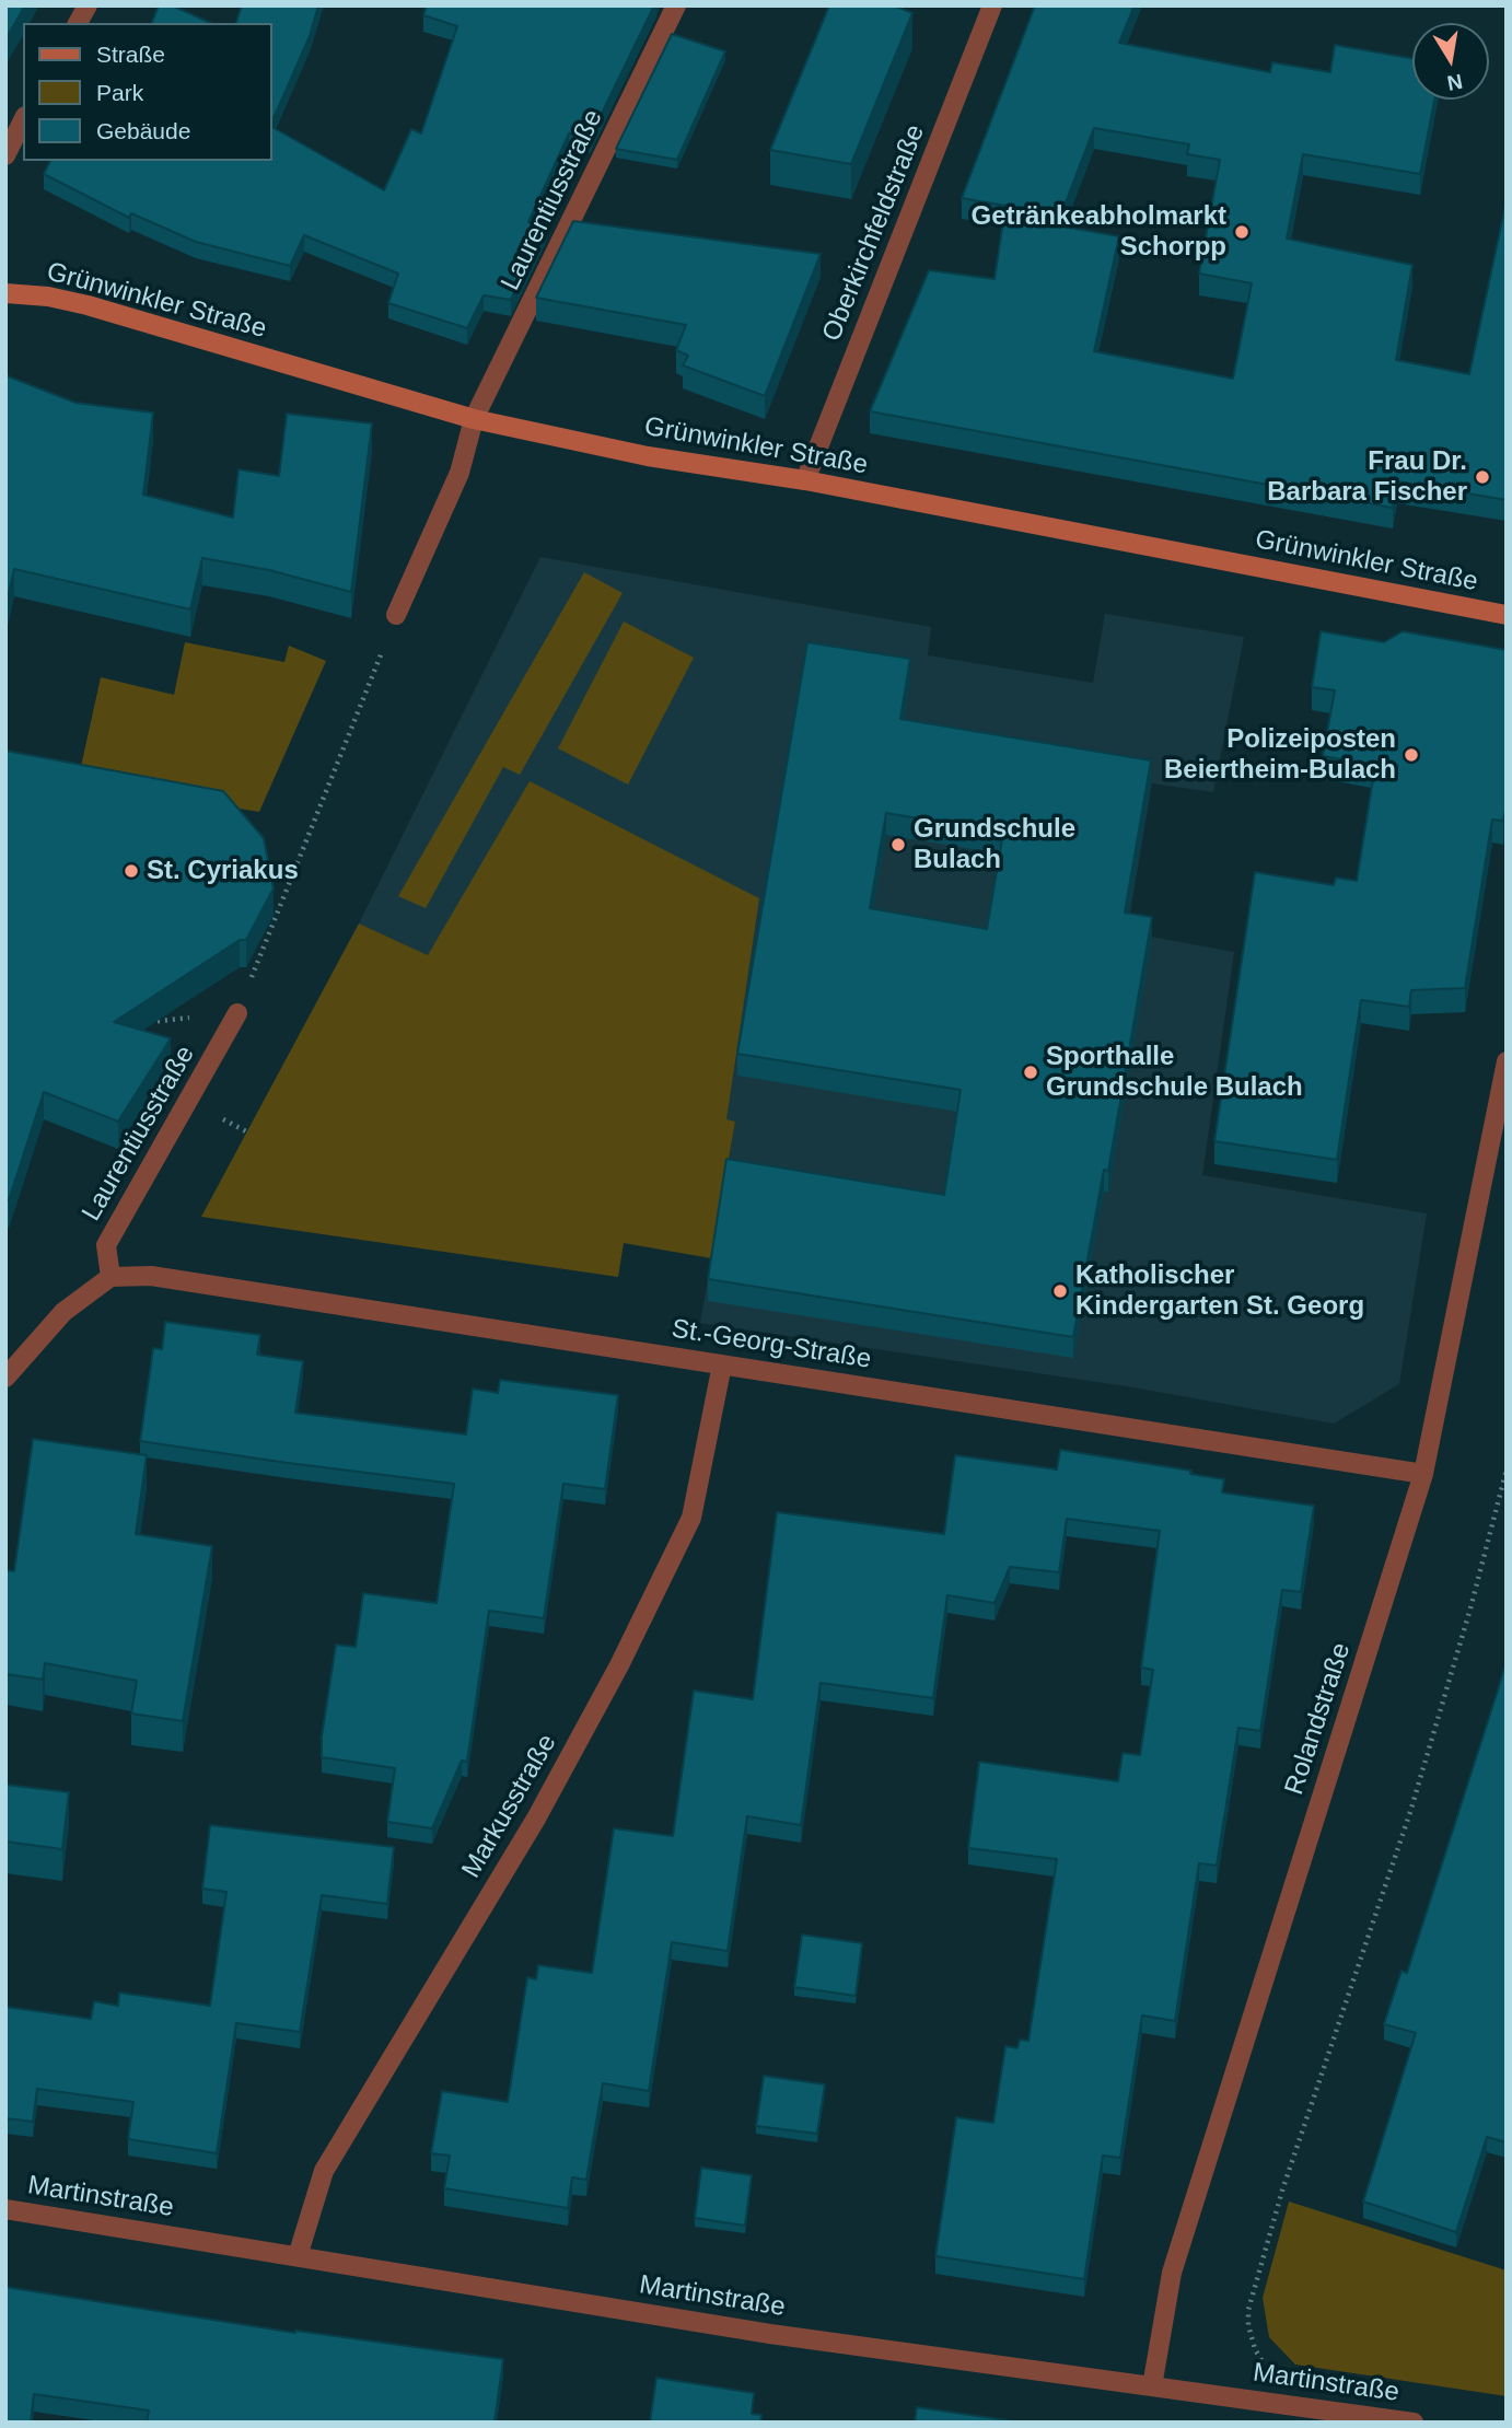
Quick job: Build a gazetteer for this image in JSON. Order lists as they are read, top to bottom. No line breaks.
{"streets":{"street":["Laurentiusstraße","Oberkirchfeldstraße","Grünwinkler Straße","St.-Georg-Straße","Rolandstraße","Markusstraße","Martinstraße"]},"crossings":[["Laurentiusstraße","Grünwinkler Straße"],["Laurentiusstraße","St.-Georg-Straße"],["Oberkirchfeldstraße","Grünwinkler Straße"],["St.-Georg-Straße","Rolandstraße"],["St.-Georg-Straße","Markusstraße"],["Rolandstraße","Martinstraße"],["Markusstraße","Martinstraße"]],"places":["Getränkeabholmarkt Schorpp","Frau Dr. Barbara Fischer","Polizeiposten Beiertheim-Bulach","Grundschule Bulach","St. Cyriakus","Sporthalle Grundschule Bulach","Katholischer Kindergarten St. Georg"],"legend":["Straße","Park","Gebäude"],"north":"bottom"}
